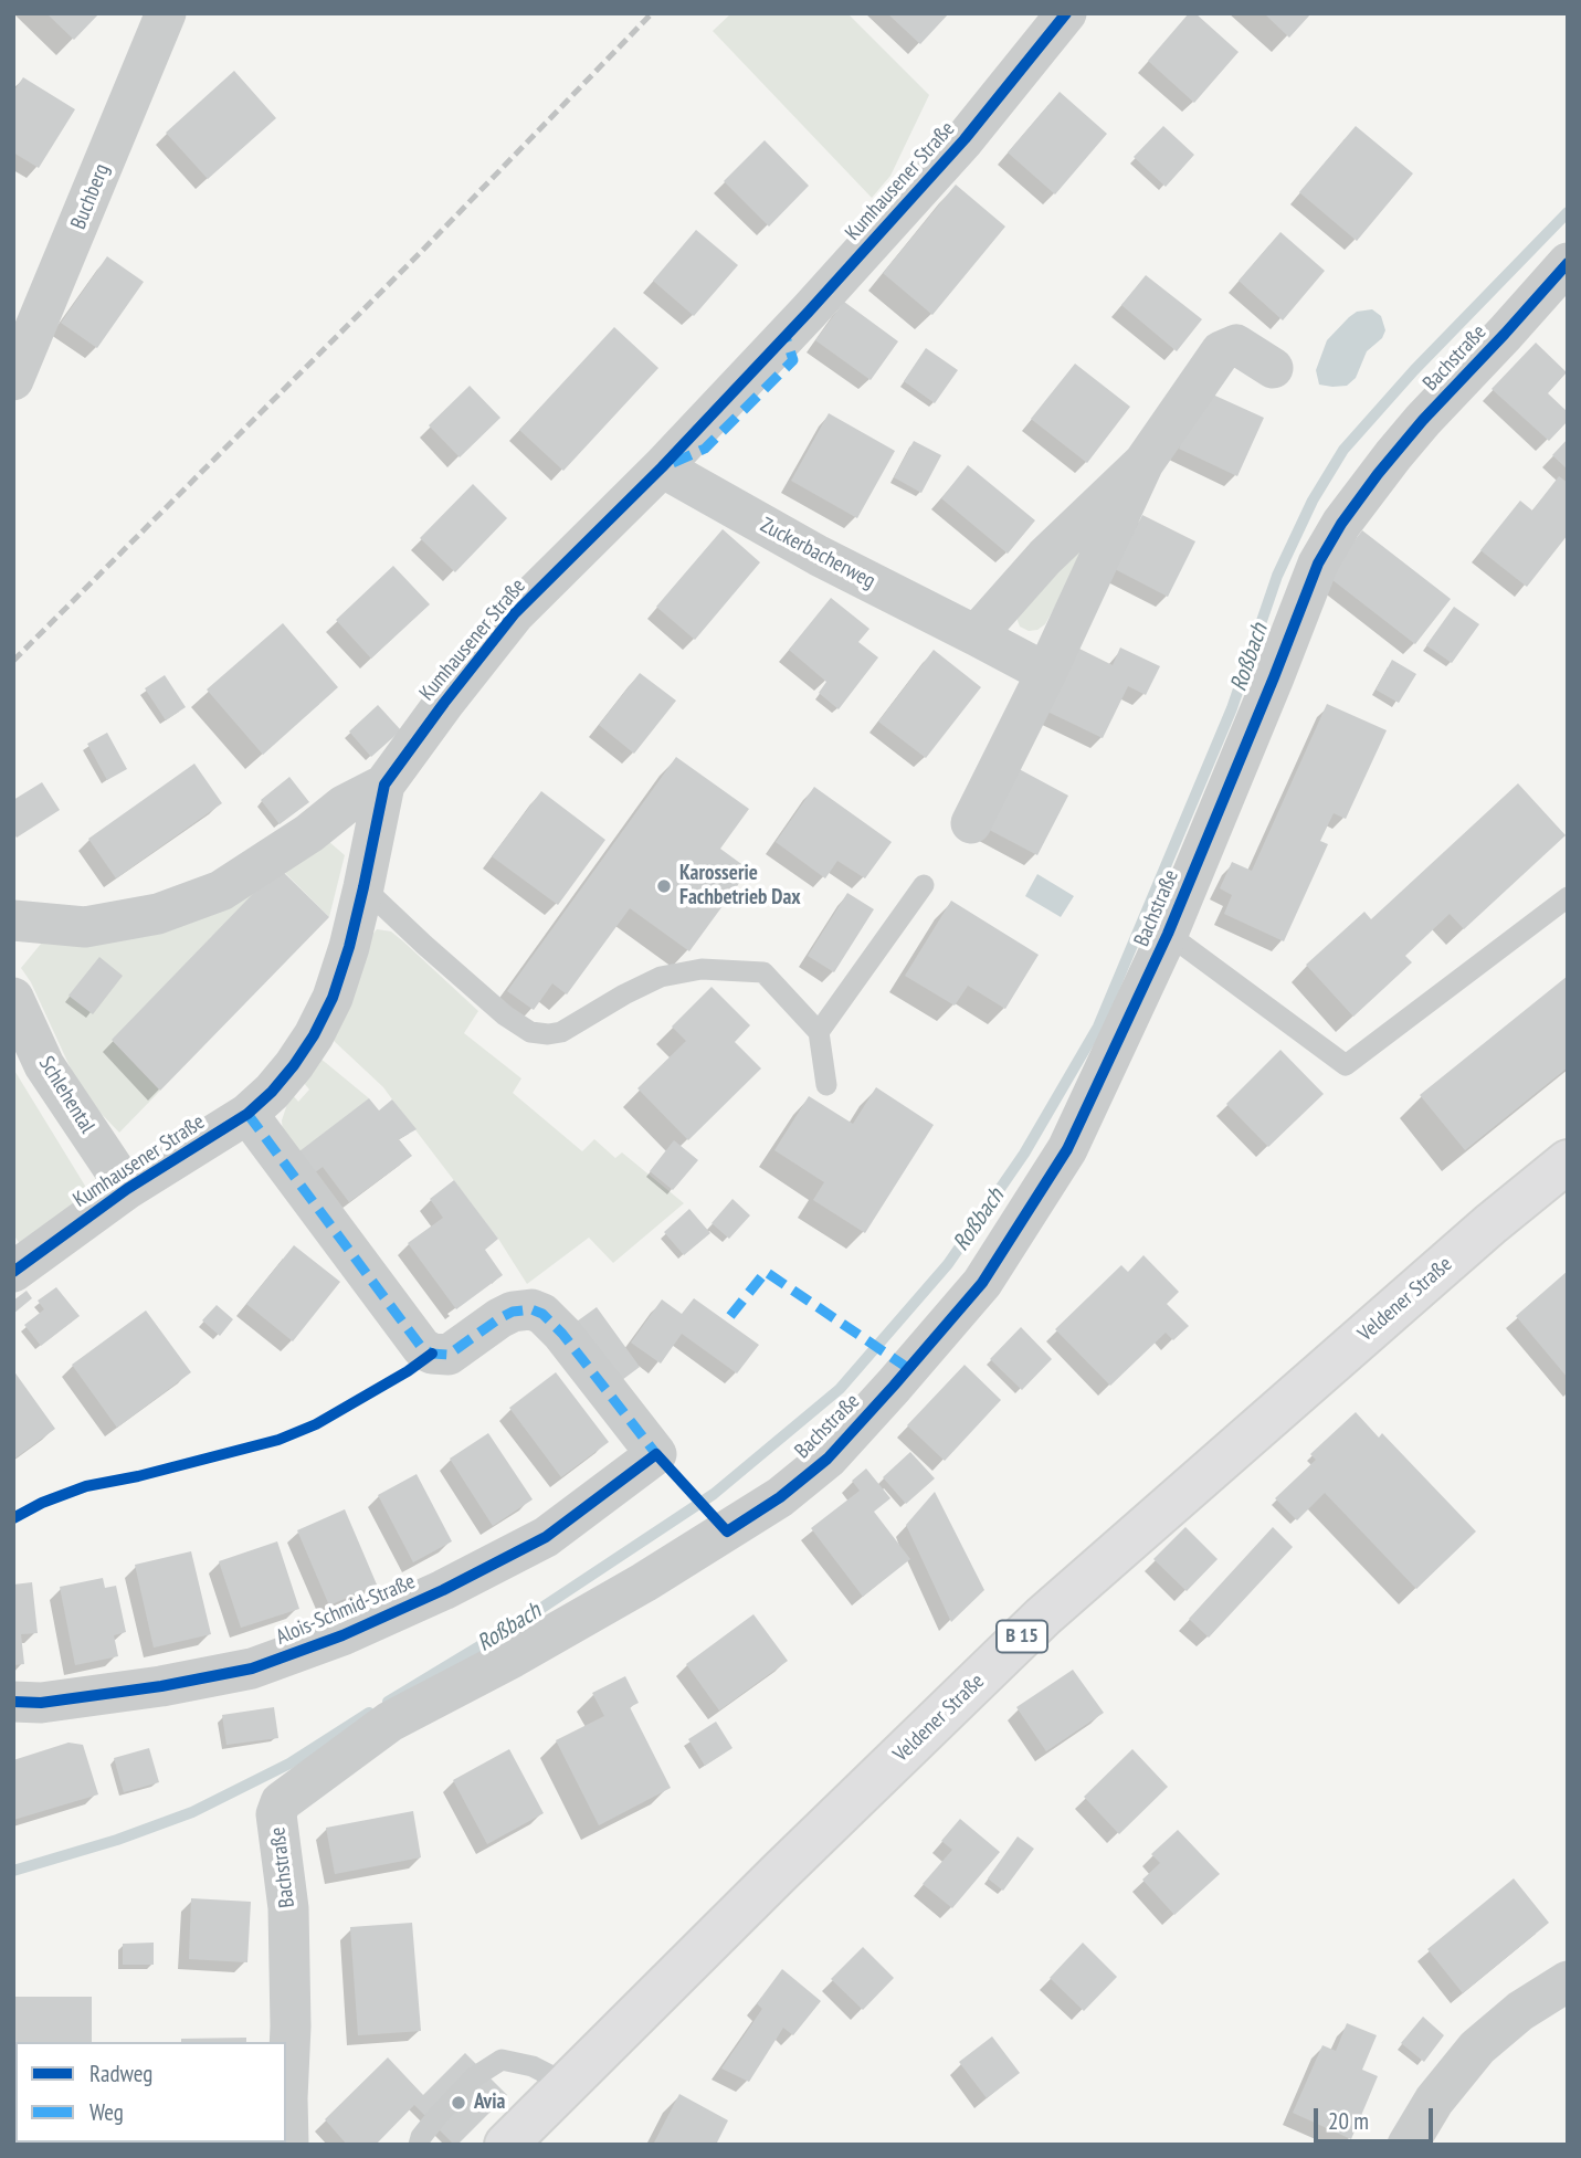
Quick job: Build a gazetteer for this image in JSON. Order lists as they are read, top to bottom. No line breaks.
{"streets":{"main road":["Veldener Straße","B 15"],"street":["Kumhausener Straße","Buchberg","Bachstraße","Zuckerbacherweg","Schlehental","Alois-Schmid-Straße"]},"crossings":[["Kumhausener Straße","Zuckerbacherweg"],["Kumhausener Straße","Schlehental"],["Kumhausener Straße","Alois-Schmid-Straße"]],"water":["Roßbach"],"places":["Karosserie Fachbetrieb Dax","Avia"],"legend":["Radweg","Weg"],"scale_bar":"20 m"}
